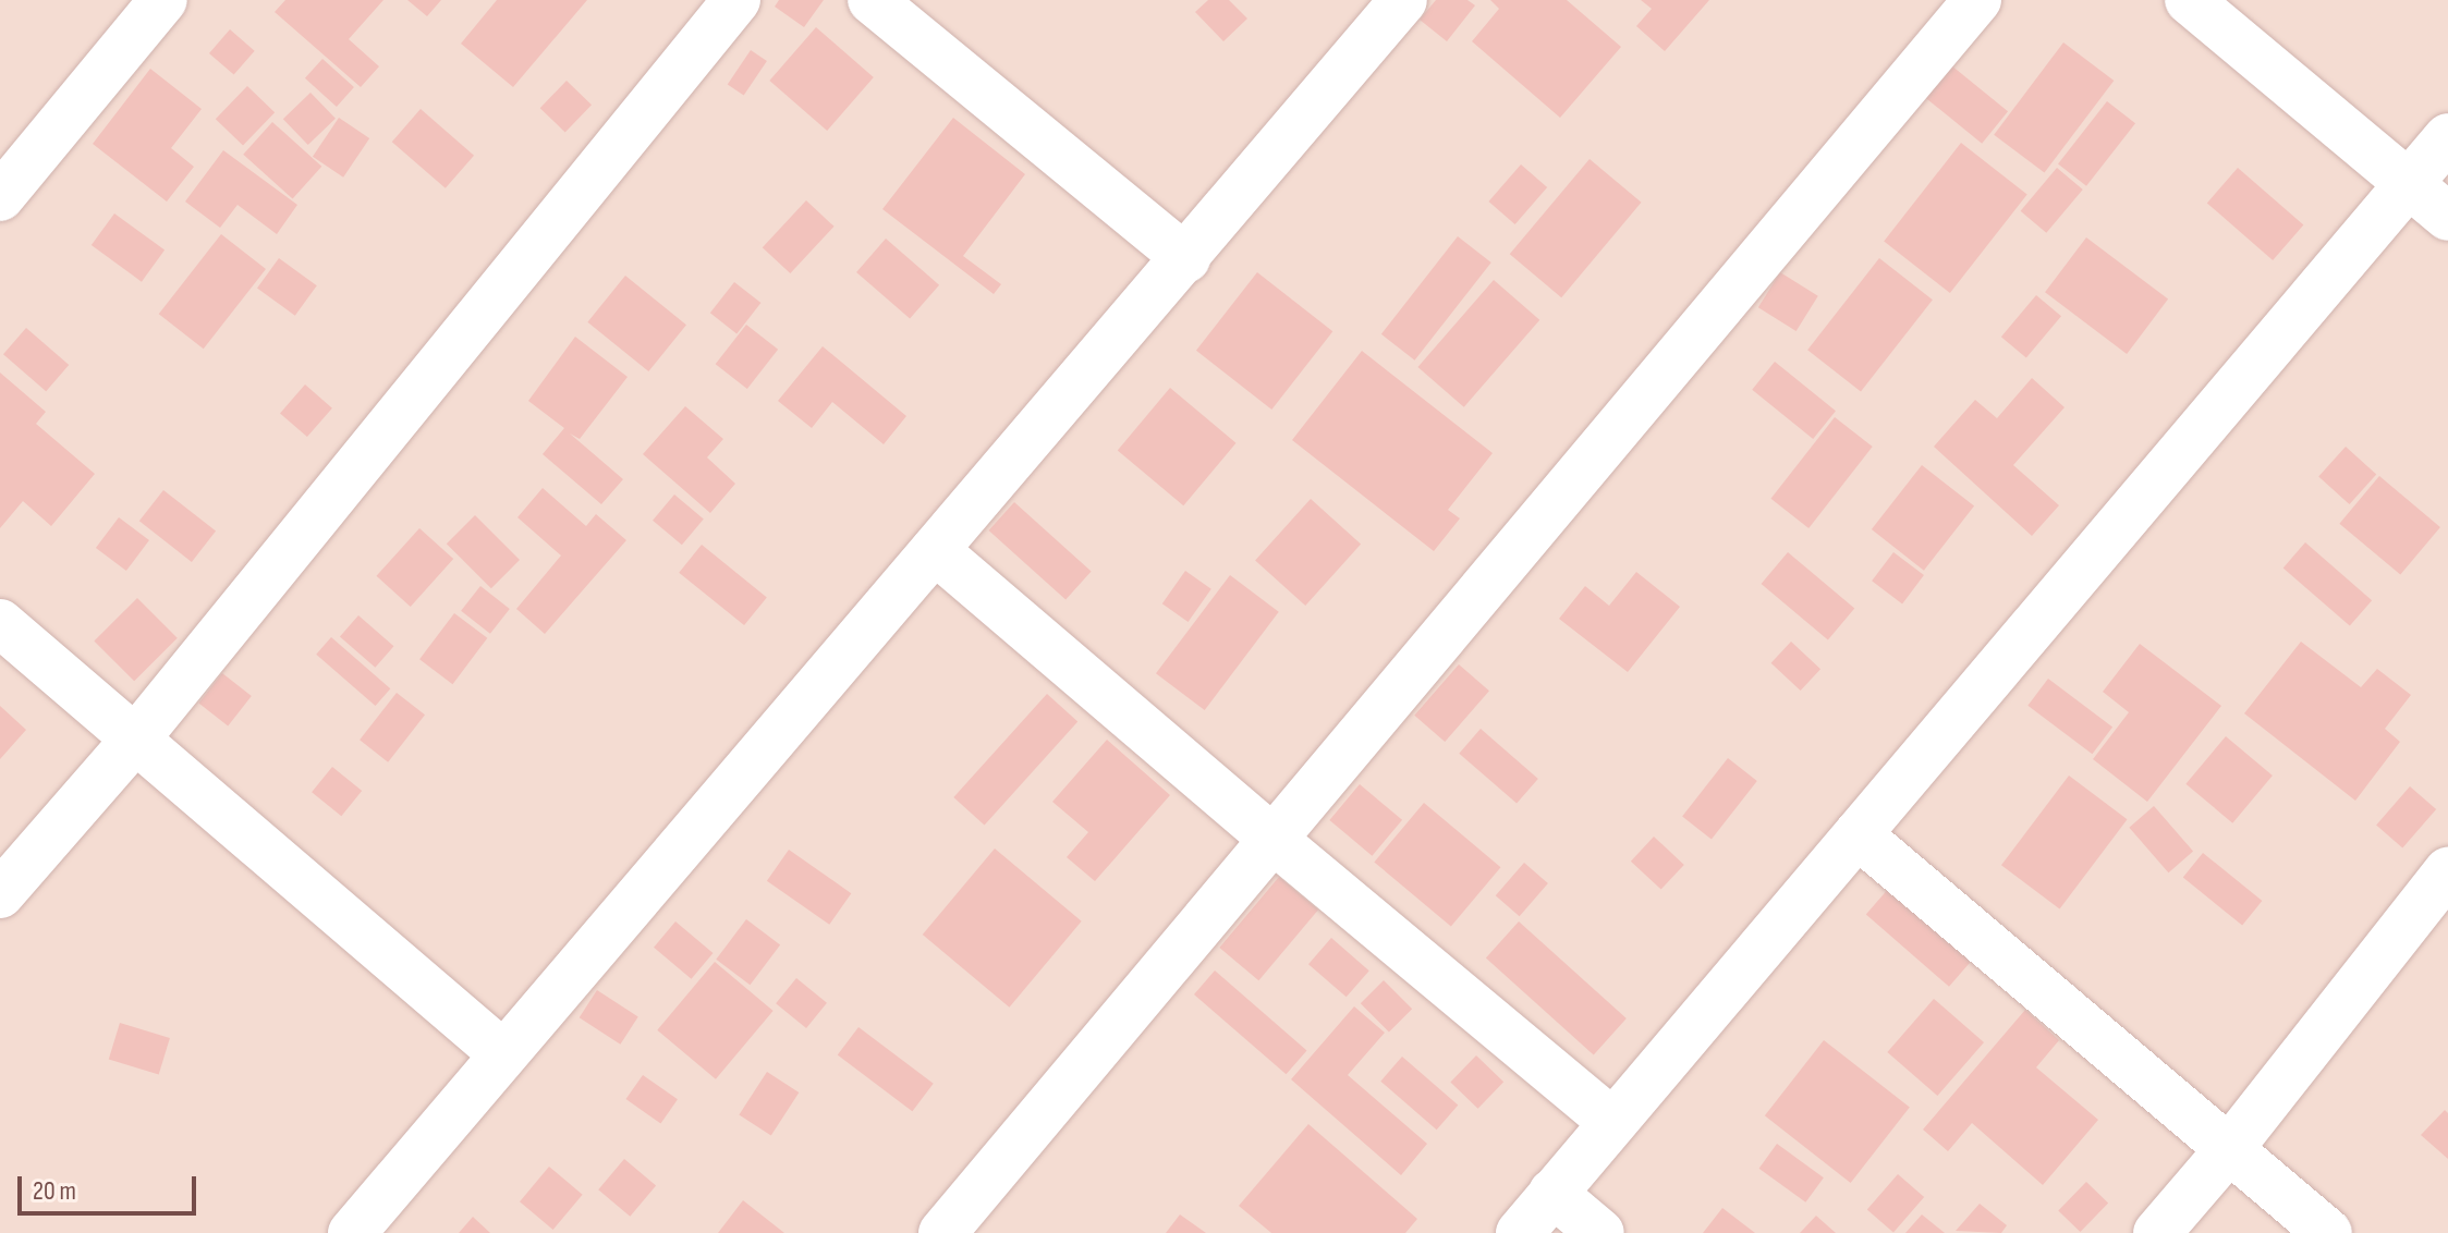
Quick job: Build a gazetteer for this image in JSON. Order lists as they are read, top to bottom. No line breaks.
{"scale_bar":"20 m"}
